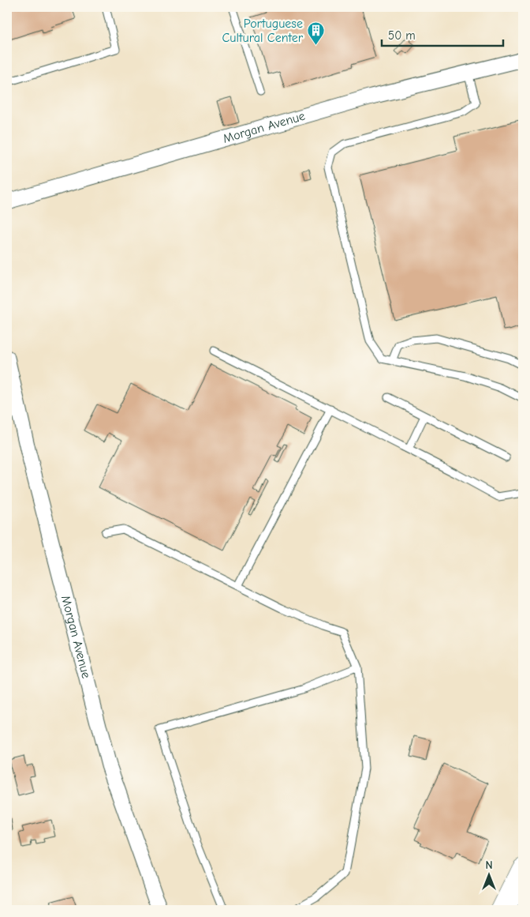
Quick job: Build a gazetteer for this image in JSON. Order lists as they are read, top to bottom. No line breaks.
{"streets":{"street":["Morgan Avenue"]},"places":{"building":["Portuguese Cultural Center"]},"scale_bar":"50 m","north":"top"}
